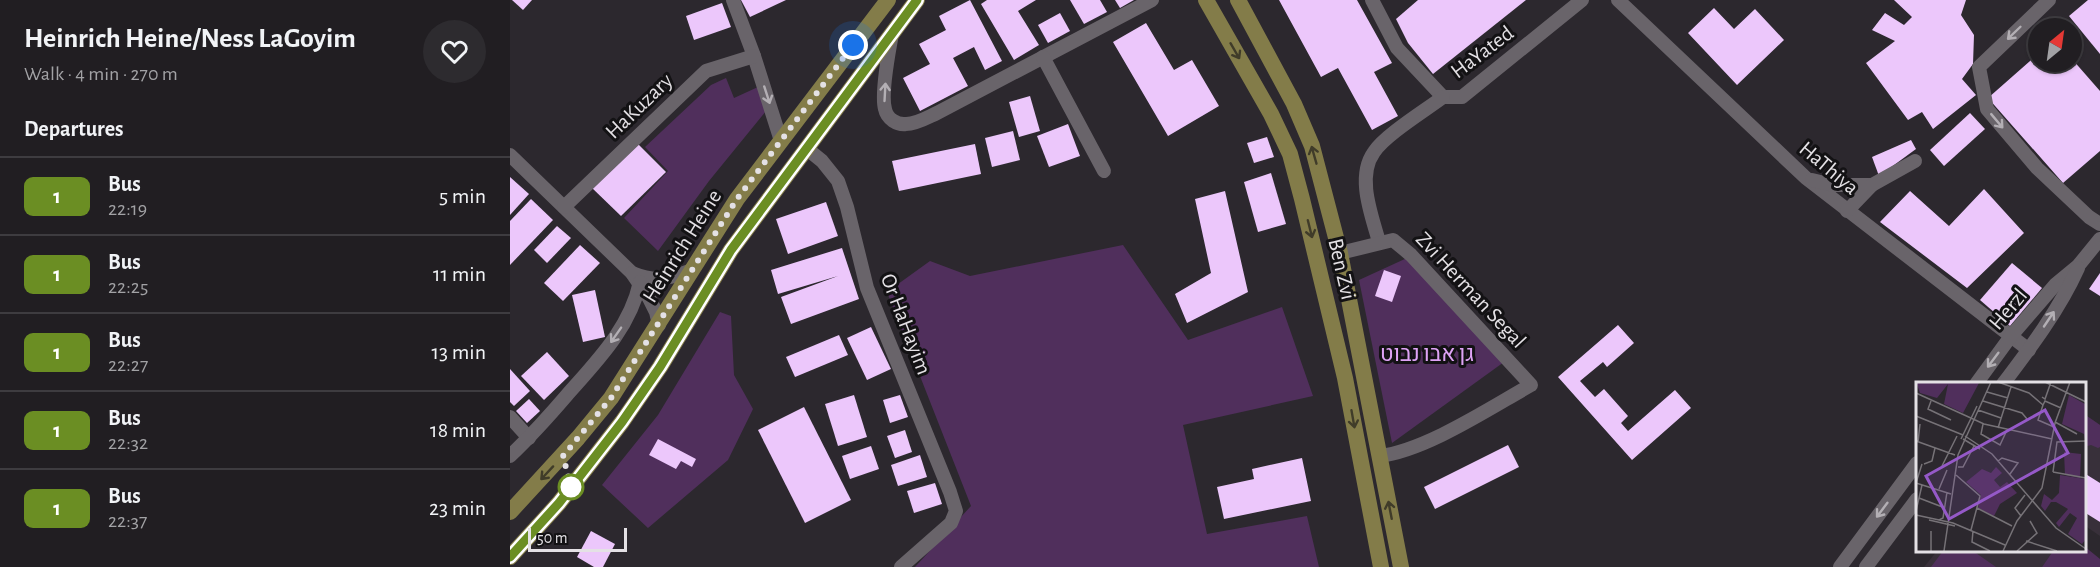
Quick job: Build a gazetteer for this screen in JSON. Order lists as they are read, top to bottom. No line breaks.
{"streets":{"main road":["Heinrich Heine","Ben Zvi"],"street":["HaYated","HaKuzary","HaThiya","Zvi Herman Segal","Herzl","Or HaHayim"]},"crossings":[["HaThiya","Herzl"],["Heinrich Heine","Or HaHayim"],["Ben Zvi","Zvi Herman Segal"]],"parks":["גן אבו נבוט"],"lines":["bus line 1"],"scale_bar":"50 m","north":"top right","page":{"heading":[["Heinrich Heine/Ness LaGoyim","Walk · 4 min · 270 m"],"Departures"],"list":[{"mark":"1","name":"Bus","note":"22:19","value":"5 min"},{"mark":"1","name":"Bus","note":"22:25","value":"11 min"},{"mark":"1","name":"Bus","note":"22:27","value":"13 min"},{"mark":"1","name":"Bus","note":"22:32","value":"18 min"},{"mark":"1","name":"Bus","note":"22:37","value":"23 min"}],"scale":"50 m"}}
